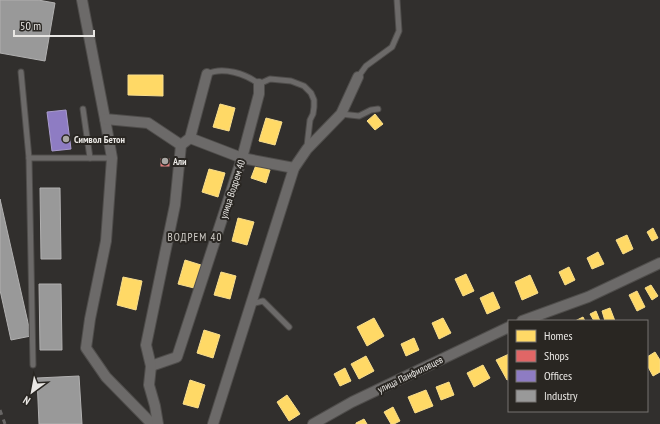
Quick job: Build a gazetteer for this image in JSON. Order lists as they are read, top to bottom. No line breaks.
{"streets":{"street":["улица Водрем 40","улица Панфиловцев"]},"districts":["ВОДРЕМ 40"],"places":["Символ Бетон","Али"],"legend":["Homes","Shops","Offices","Industry"],"scale_bar":"50 m","north":"bottom left"}
